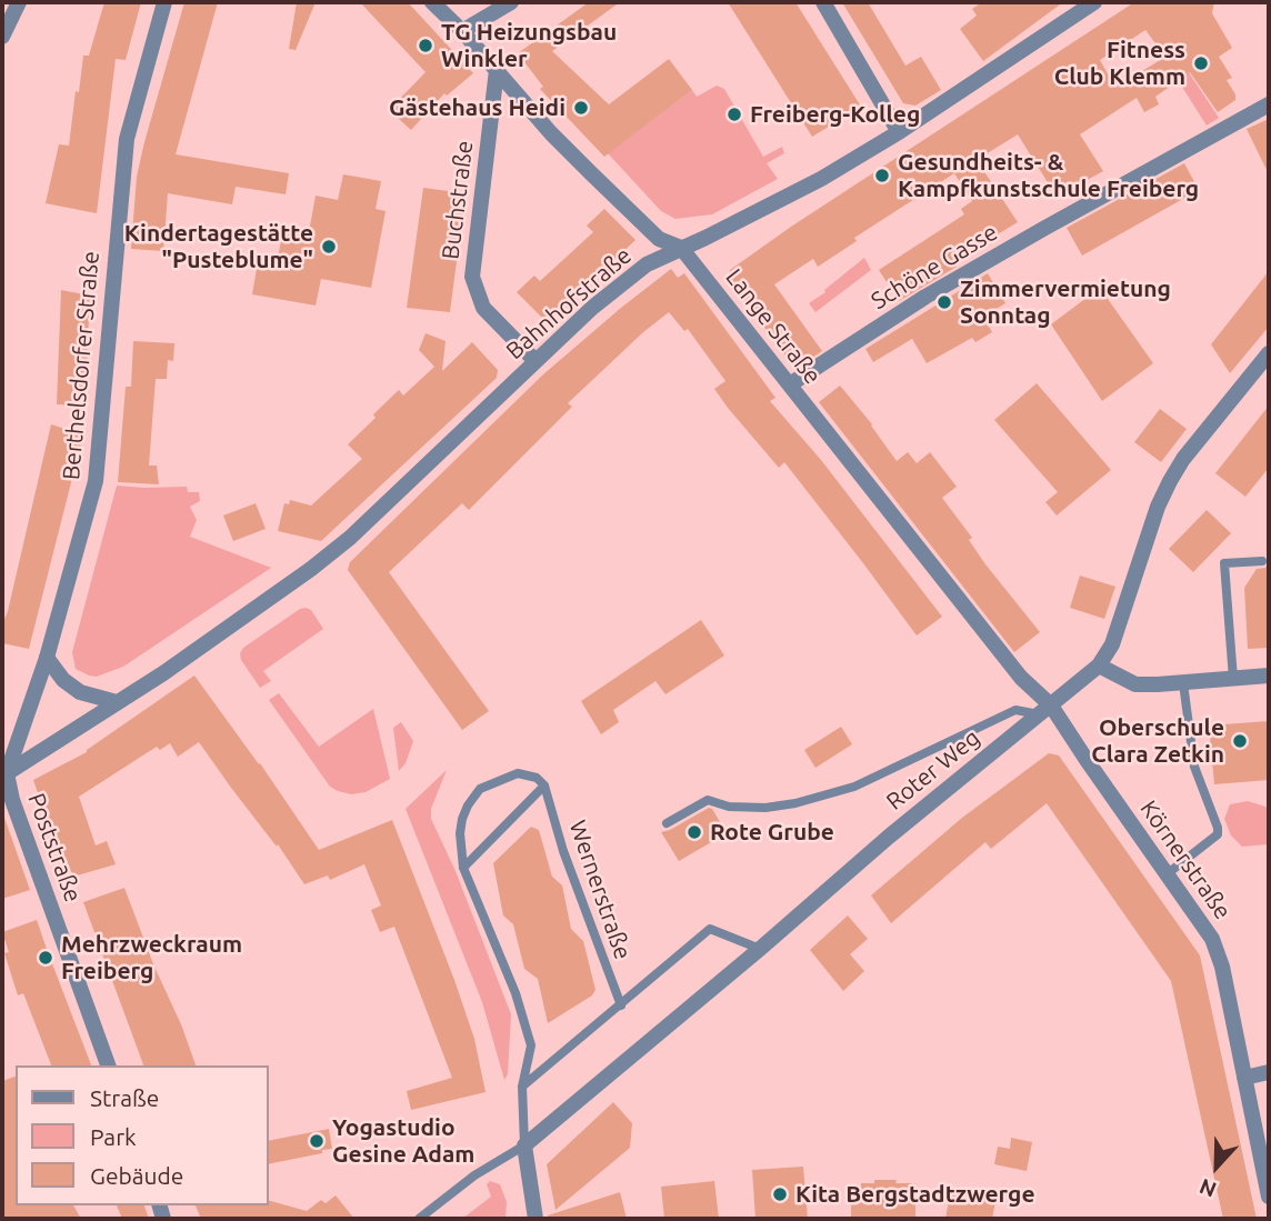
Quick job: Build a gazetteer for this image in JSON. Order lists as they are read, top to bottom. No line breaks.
{"streets":{"street":["Buchstraße","Schöne Gasse","Bahnhofstraße","Lange Straße","Berthelsdorfer Straße","Roter Weg","Poststraße","Körnerstraße"],"lane":["Wernerstraße"]},"crossings":[["Buchstraße","Bahnhofstraße"],["Buchstraße","Lange Straße"],["Schöne Gasse","Lange Straße"],["Bahnhofstraße","Lange Straße"],["Bahnhofstraße","Berthelsdorfer Straße"],["Bahnhofstraße","Poststraße"],["Lange Straße","Roter Weg"],["Lange Straße","Körnerstraße"],["Berthelsdorfer Straße","Poststraße"],["Roter Weg","Körnerstraße"]],"places":["TG Heizungsbau Winkler","Fitness Club Klemm","Gästehaus Heidi","Freiberg-Kolleg","Gesundheits- & Kampfkunstschule Freiberg","Kindertagestätte \"Pusteblume\"","Zimmervermietung Sonntag","Oberschule Clara Zetkin","Rote Grube","Mehrzweckraum Freiberg","Yogastudio Gesine Adam","Kita Bergstadtzwerge"],"legend":["Straße","Park","Gebäude"],"north":"bottom"}
